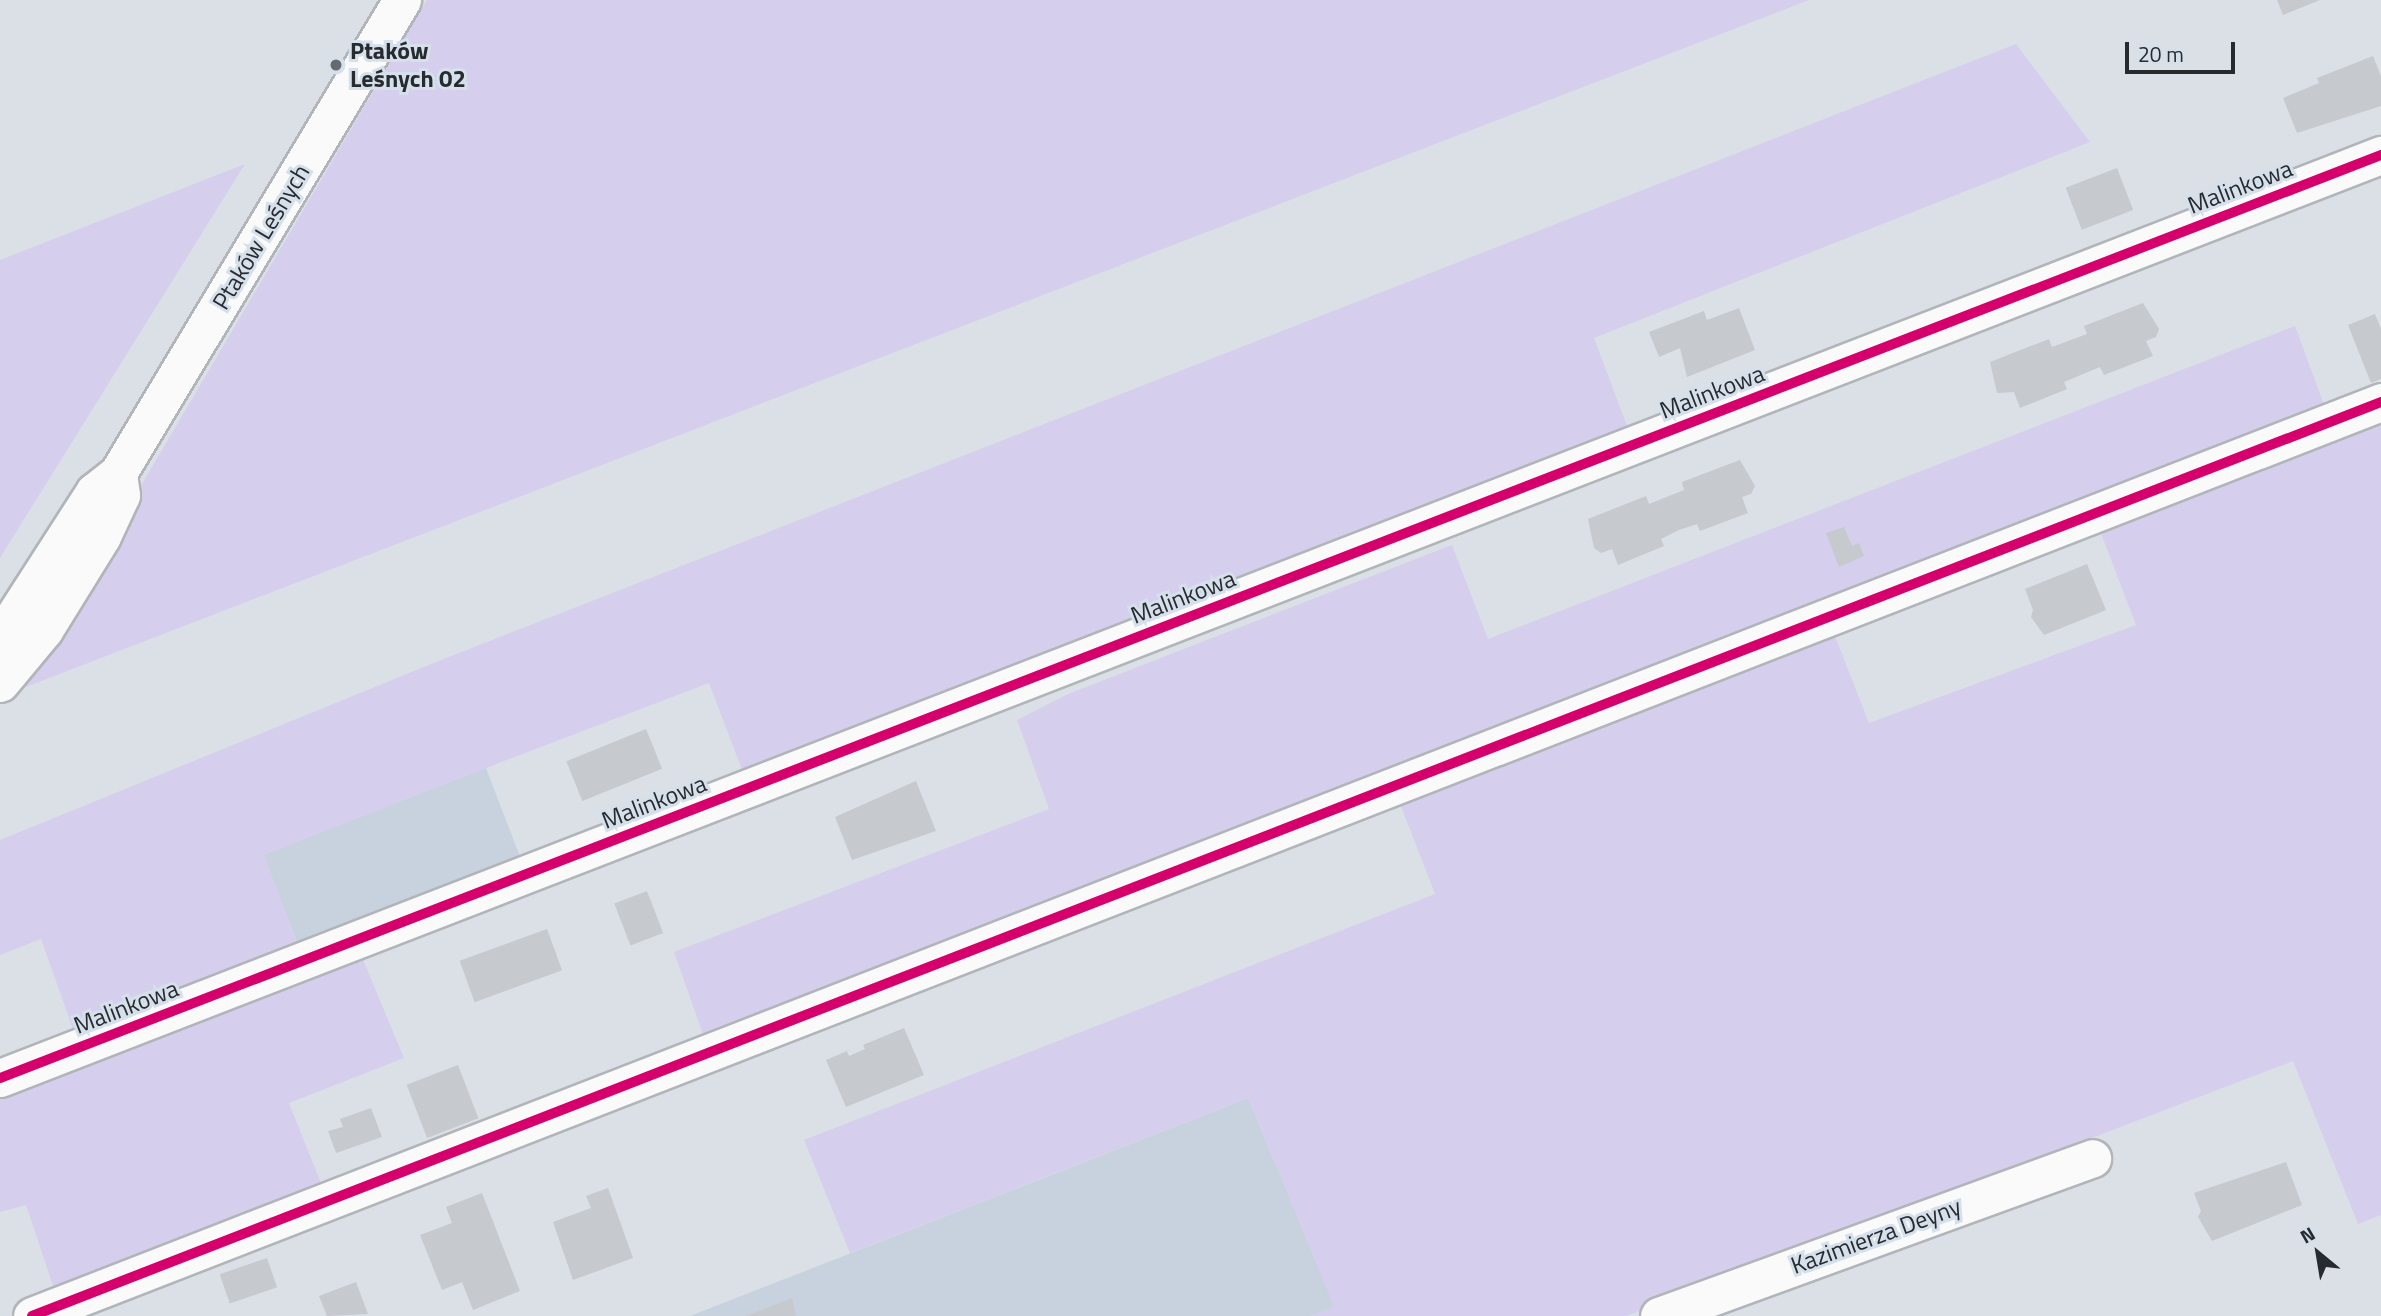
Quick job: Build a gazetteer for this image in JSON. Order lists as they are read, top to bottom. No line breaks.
{"streets":{"street":["Malinkowa","Ptaków Leśnych","Kazimierza Deyny"]},"places":["Ptaków Leśnych 02"],"scale_bar":"20 m","north":"top left"}
